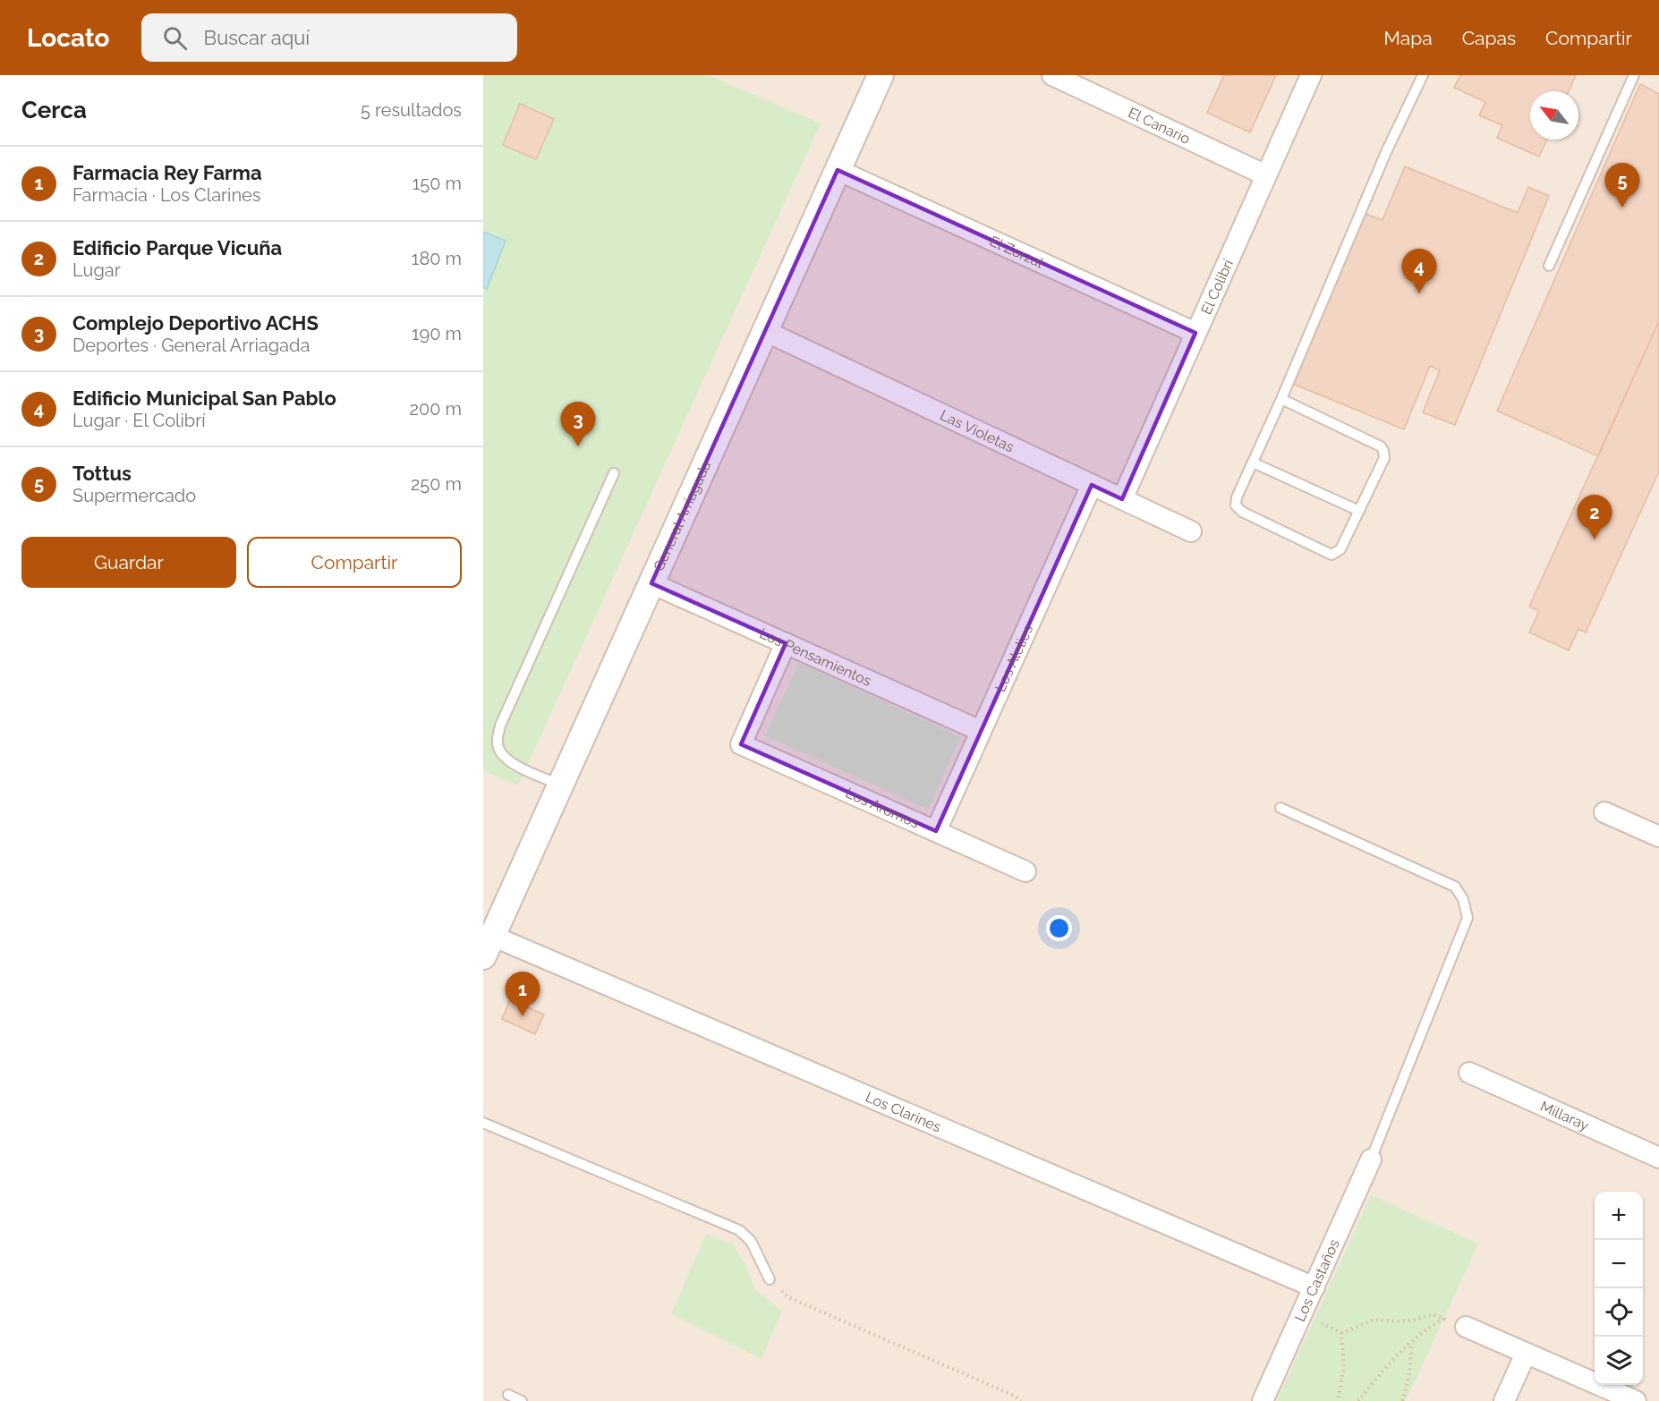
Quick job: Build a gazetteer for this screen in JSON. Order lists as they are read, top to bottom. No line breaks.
{"streets":{"street":["El Canario","El Zorzal","El Colibrí","Las Violetas","General Arriagada","Los Pensamientos","Los Alelies","Los Aromos","Los Clarines","Millaray","Los Castaños"]},"crossings":[["El Canario","El Colibrí"],["El Zorzal","El Colibrí"],["El Zorzal","General Arriagada"],["El Colibrí","Las Violetas"],["Las Violetas","General Arriagada"],["Las Violetas","Los Alelies"],["General Arriagada","Los Pensamientos"],["General Arriagada","Los Clarines"],["Los Pensamientos","Los Alelies"],["Los Pensamientos","Los Aromos"],["Los Alelies","Los Aromos"],["Los Clarines","Los Castaños"]],"north":"top left","page":{"header":"Locato","search":"Buscar aquí","nav":["Mapa","Capas","Compartir"],"heading":["Cerca","5 resultados"],"list":[{"mark":"1","name":"Farmacia Rey Farma","note":"Farmacia · Los Clarines","value":"150 m"},{"mark":"2","name":"Edificio Parque Vicuña","note":"Lugar","value":"180 m"},{"mark":"3","name":"Complejo Deportivo ACHS","note":"Deportes · General Arriagada","value":"190 m"},{"mark":"4","name":"Edificio Municipal San Pablo","note":"Lugar · El Colibrí","value":"200 m"},{"mark":"5","name":"Tottus","note":"Supermercado","value":"250 m"}],"pins":["5","4","3","2","1"],"buttons":["Guardar","Compartir"],"map_buttons":["+","−"]}}
